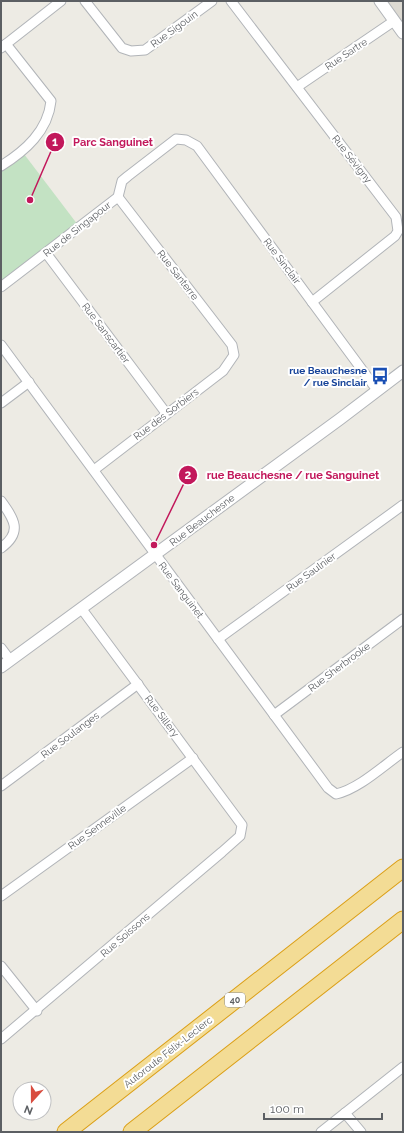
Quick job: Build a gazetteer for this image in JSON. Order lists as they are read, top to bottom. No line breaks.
{"streets":{"highway":["40","Autoroute Félix-Leclerc"],"street":["Rue Sigouin","Rue Sartre","Rue Sévigny","Rue de Singapour","Rue Sinclair","Rue Santerre","Rue Sanscartier","Rue des Sorbiers","Rue Beauchesne","Rue Saulnier","Rue Sanguinet","Rue Sherbrooke","Rue Sillery","Rue Soulanges","Rue Senneville","Rue Soissons"]},"crossings":[["Rue Sartre","Rue Sévigny"],["Rue Sévigny","Rue Sinclair"],["Rue de Singapour","Rue Sinclair"],["Rue de Singapour","Rue Santerre"],["Rue de Singapour","Rue Sanscartier"],["Rue Sinclair","Rue Beauchesne"],["Rue Santerre","Rue des Sorbiers"],["Rue Sanscartier","Rue des Sorbiers"],["Rue des Sorbiers","Rue Sanguinet"],["Rue Beauchesne","Rue Sanguinet"],["Rue Beauchesne","Rue Sillery"],["Rue Saulnier","Rue Sanguinet"],["Rue Sanguinet","Rue Sherbrooke"],["Rue Sillery","Rue Soulanges"],["Rue Sillery","Rue Senneville"],["Rue Sillery","Rue Soissons"]],"places":{"other":["Parc Sanguinet","rue Beauchesne / rue Sanguinet"],"bus stop":["rue Beauchesne / rue Sinclair"]},"scale_bar":"100 m","north":"bottom"}
